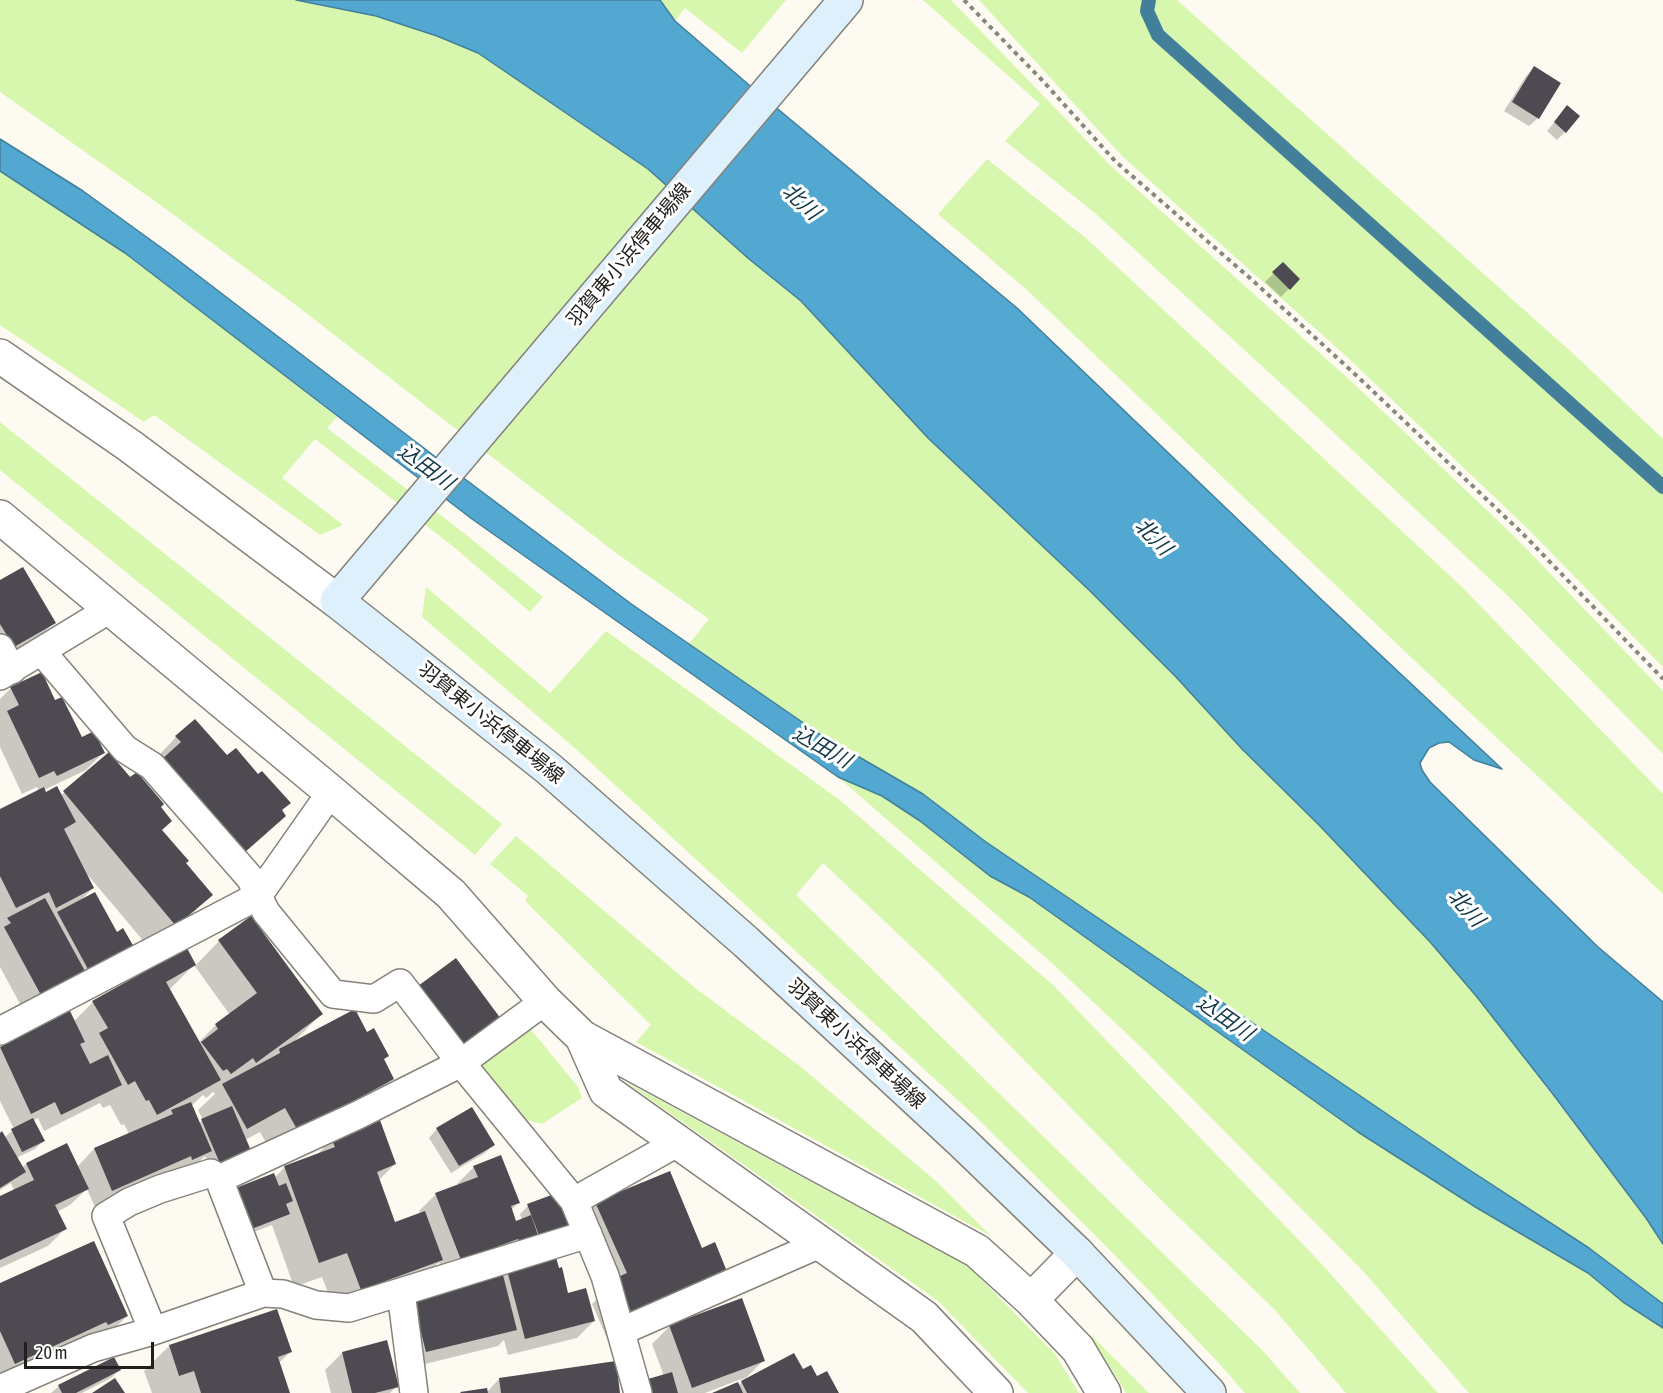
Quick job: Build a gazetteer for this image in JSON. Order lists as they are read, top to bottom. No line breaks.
{"streets":{"main road":["羽賀東小浜停車場線"]},"water":["北川","込田川"],"scale_bar":"20 m"}
